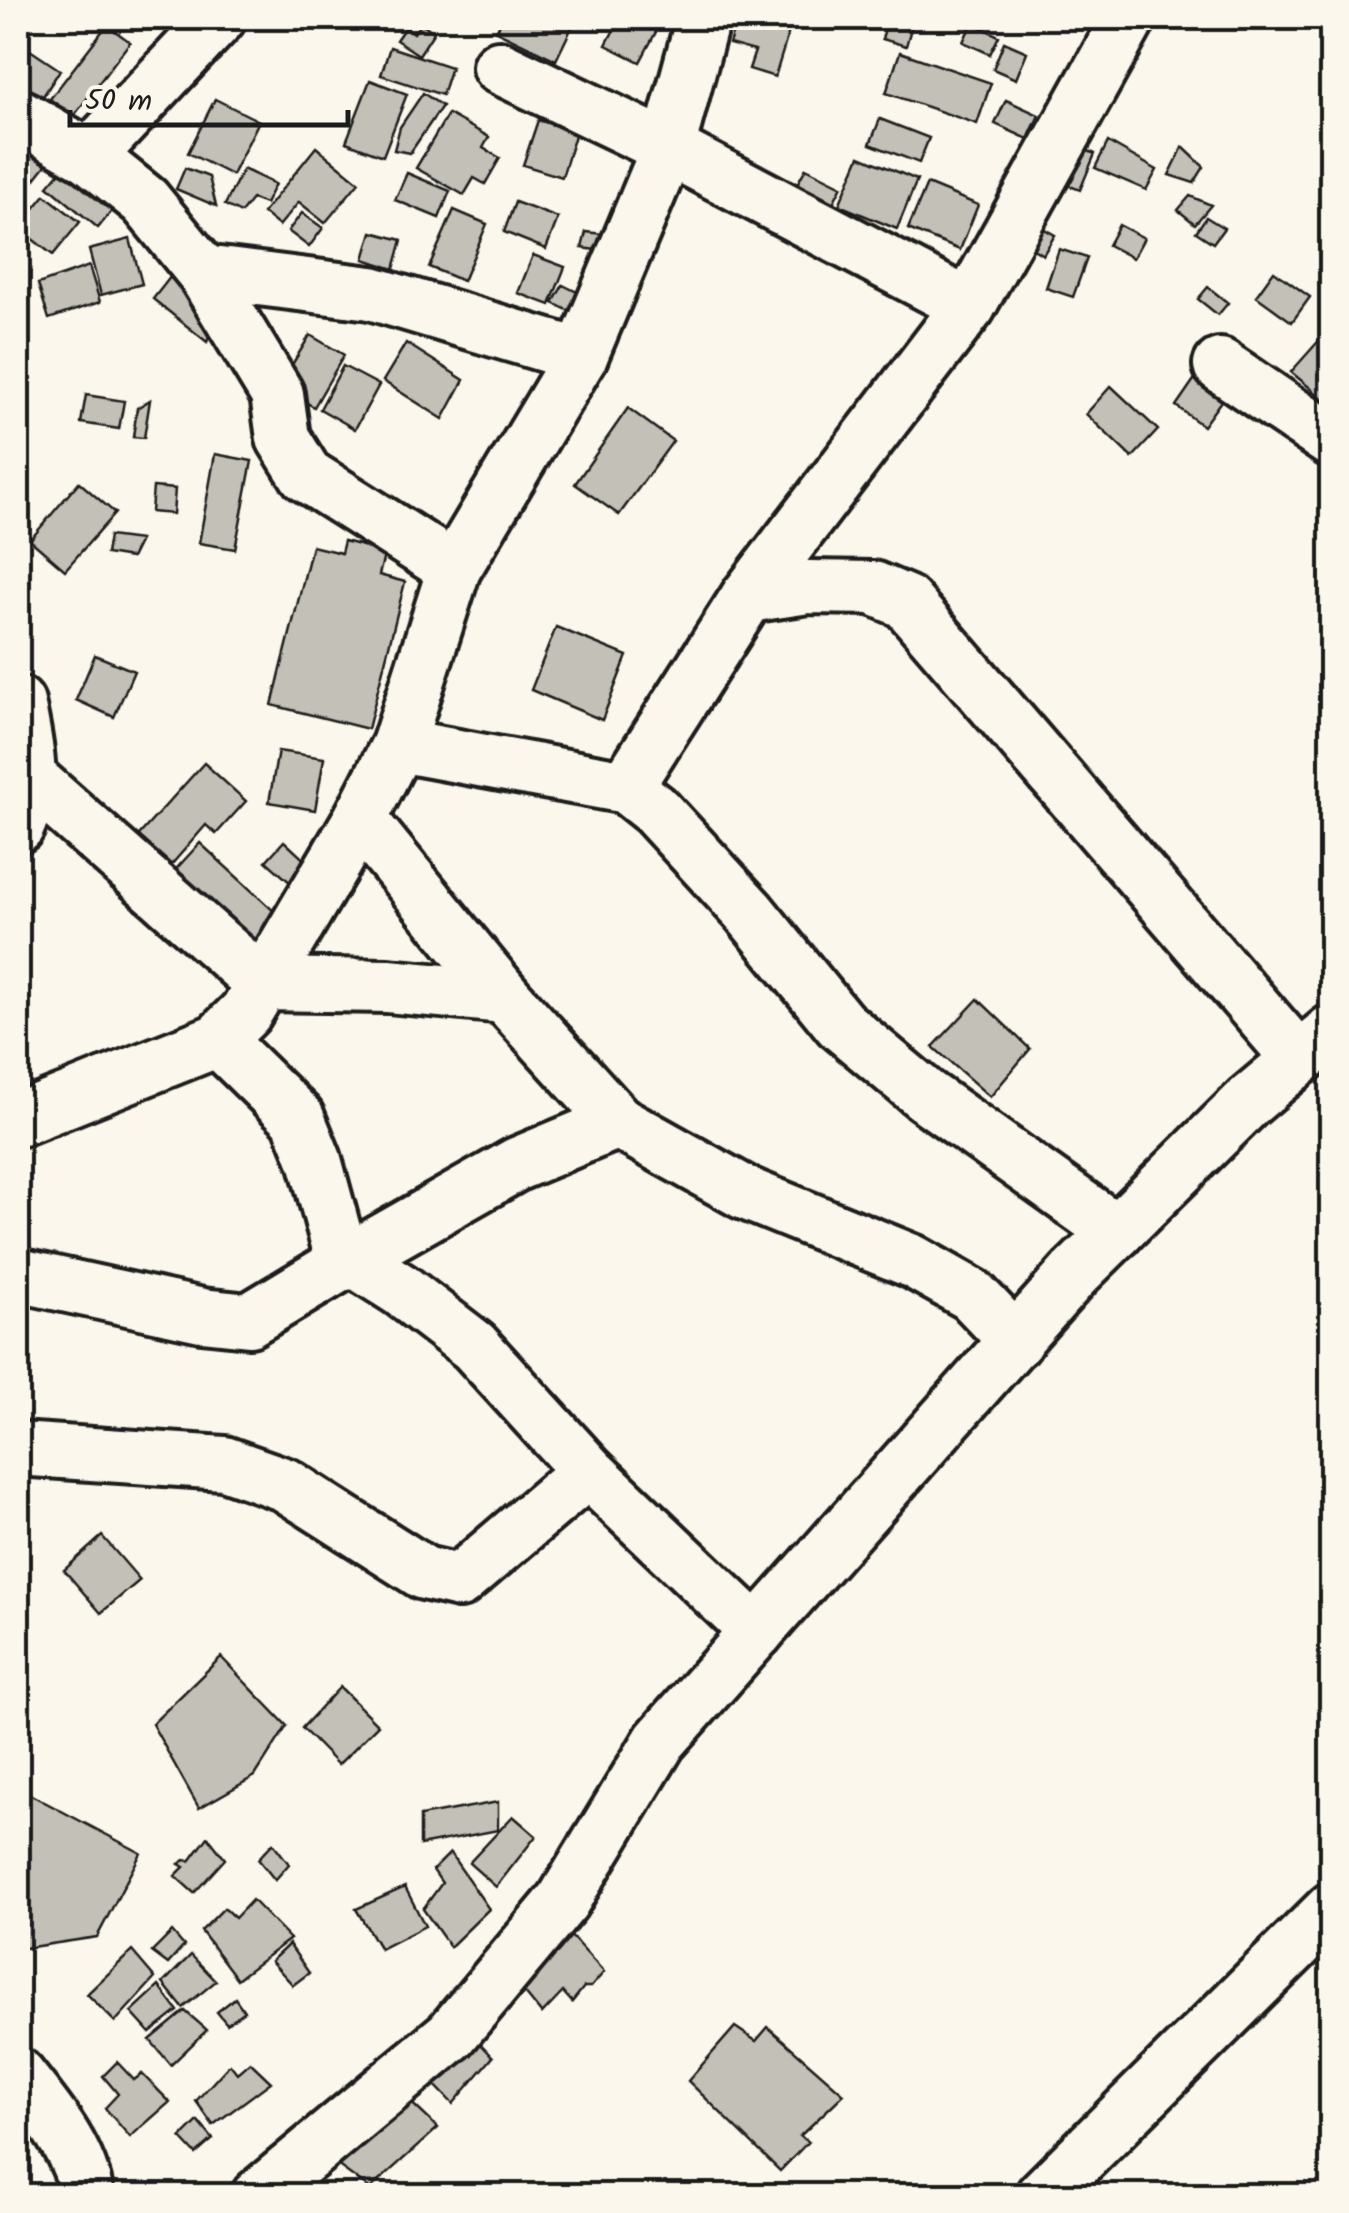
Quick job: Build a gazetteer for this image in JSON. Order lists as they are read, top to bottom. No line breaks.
{"scale_bar":"50 m"}
